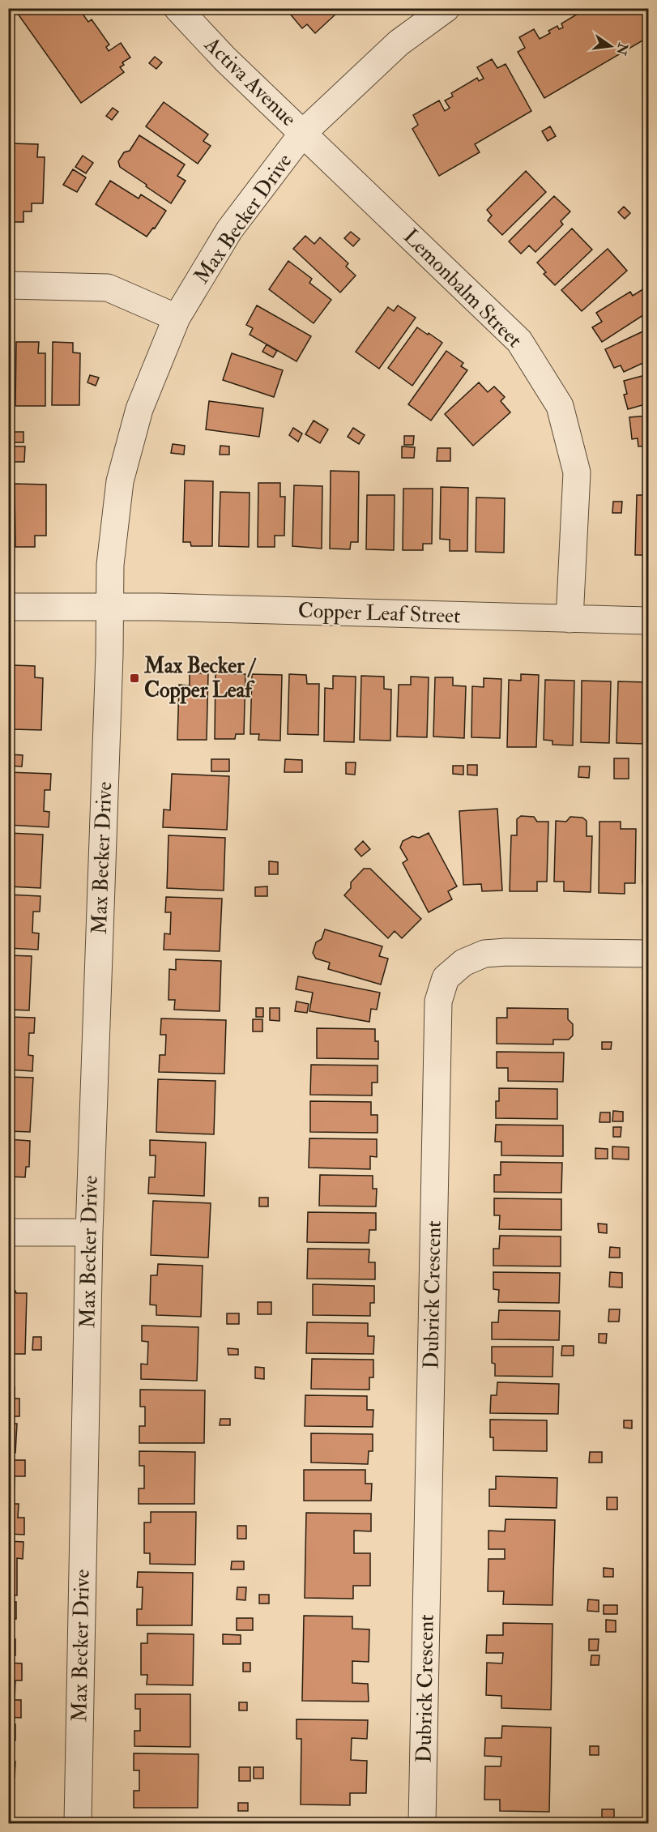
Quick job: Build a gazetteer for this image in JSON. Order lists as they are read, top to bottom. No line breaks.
{"streets":{"street":["Activa Avenue","Max Becker Drive","Lemonbalm Street","Copper Leaf Street","Dubrick Crescent"]},"crossings":[["Activa Avenue","Max Becker Drive"],["Activa Avenue","Lemonbalm Street"],["Max Becker Drive","Lemonbalm Street"],["Max Becker Drive","Copper Leaf Street"],["Lemonbalm Street","Copper Leaf Street"]],"places":{"transit":["Max Becker / Copper Leaf"]},"north":"right"}
